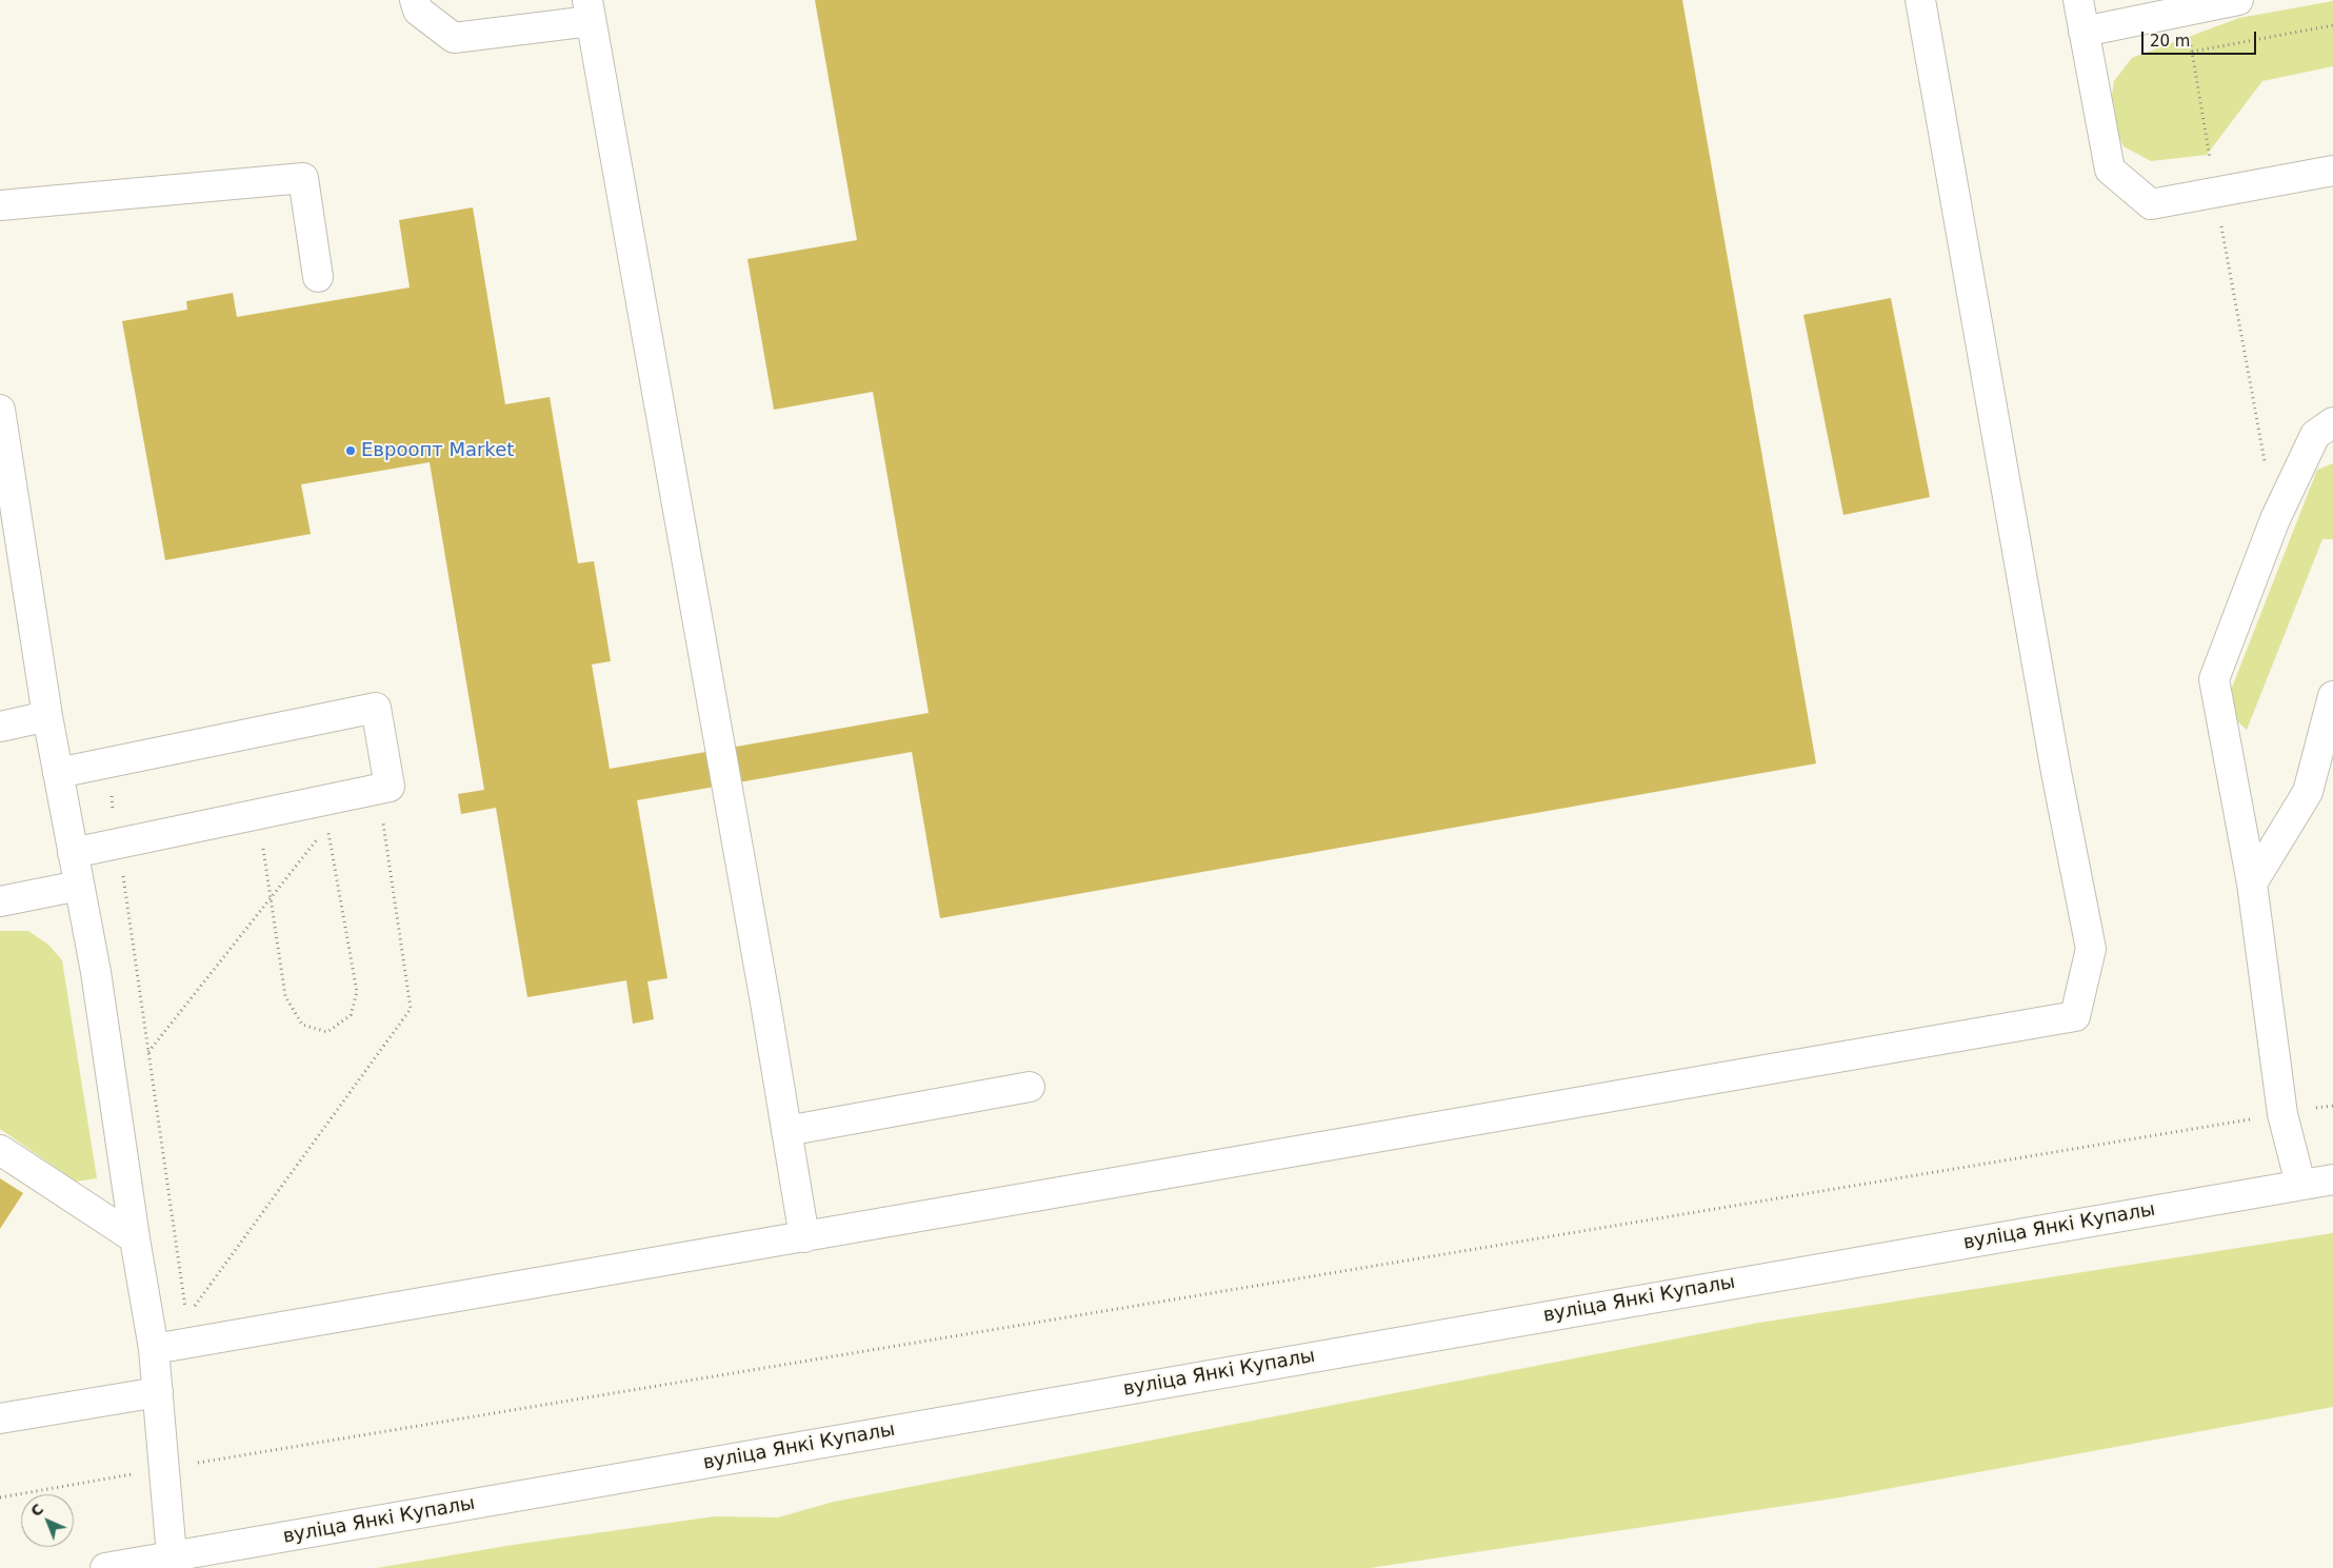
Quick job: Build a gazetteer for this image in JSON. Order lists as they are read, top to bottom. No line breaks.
{"streets":{"main road":["вуліца Янкі Купалы"]},"places":["Евроопт Market"],"scale_bar":"20 m","north":"top left"}
